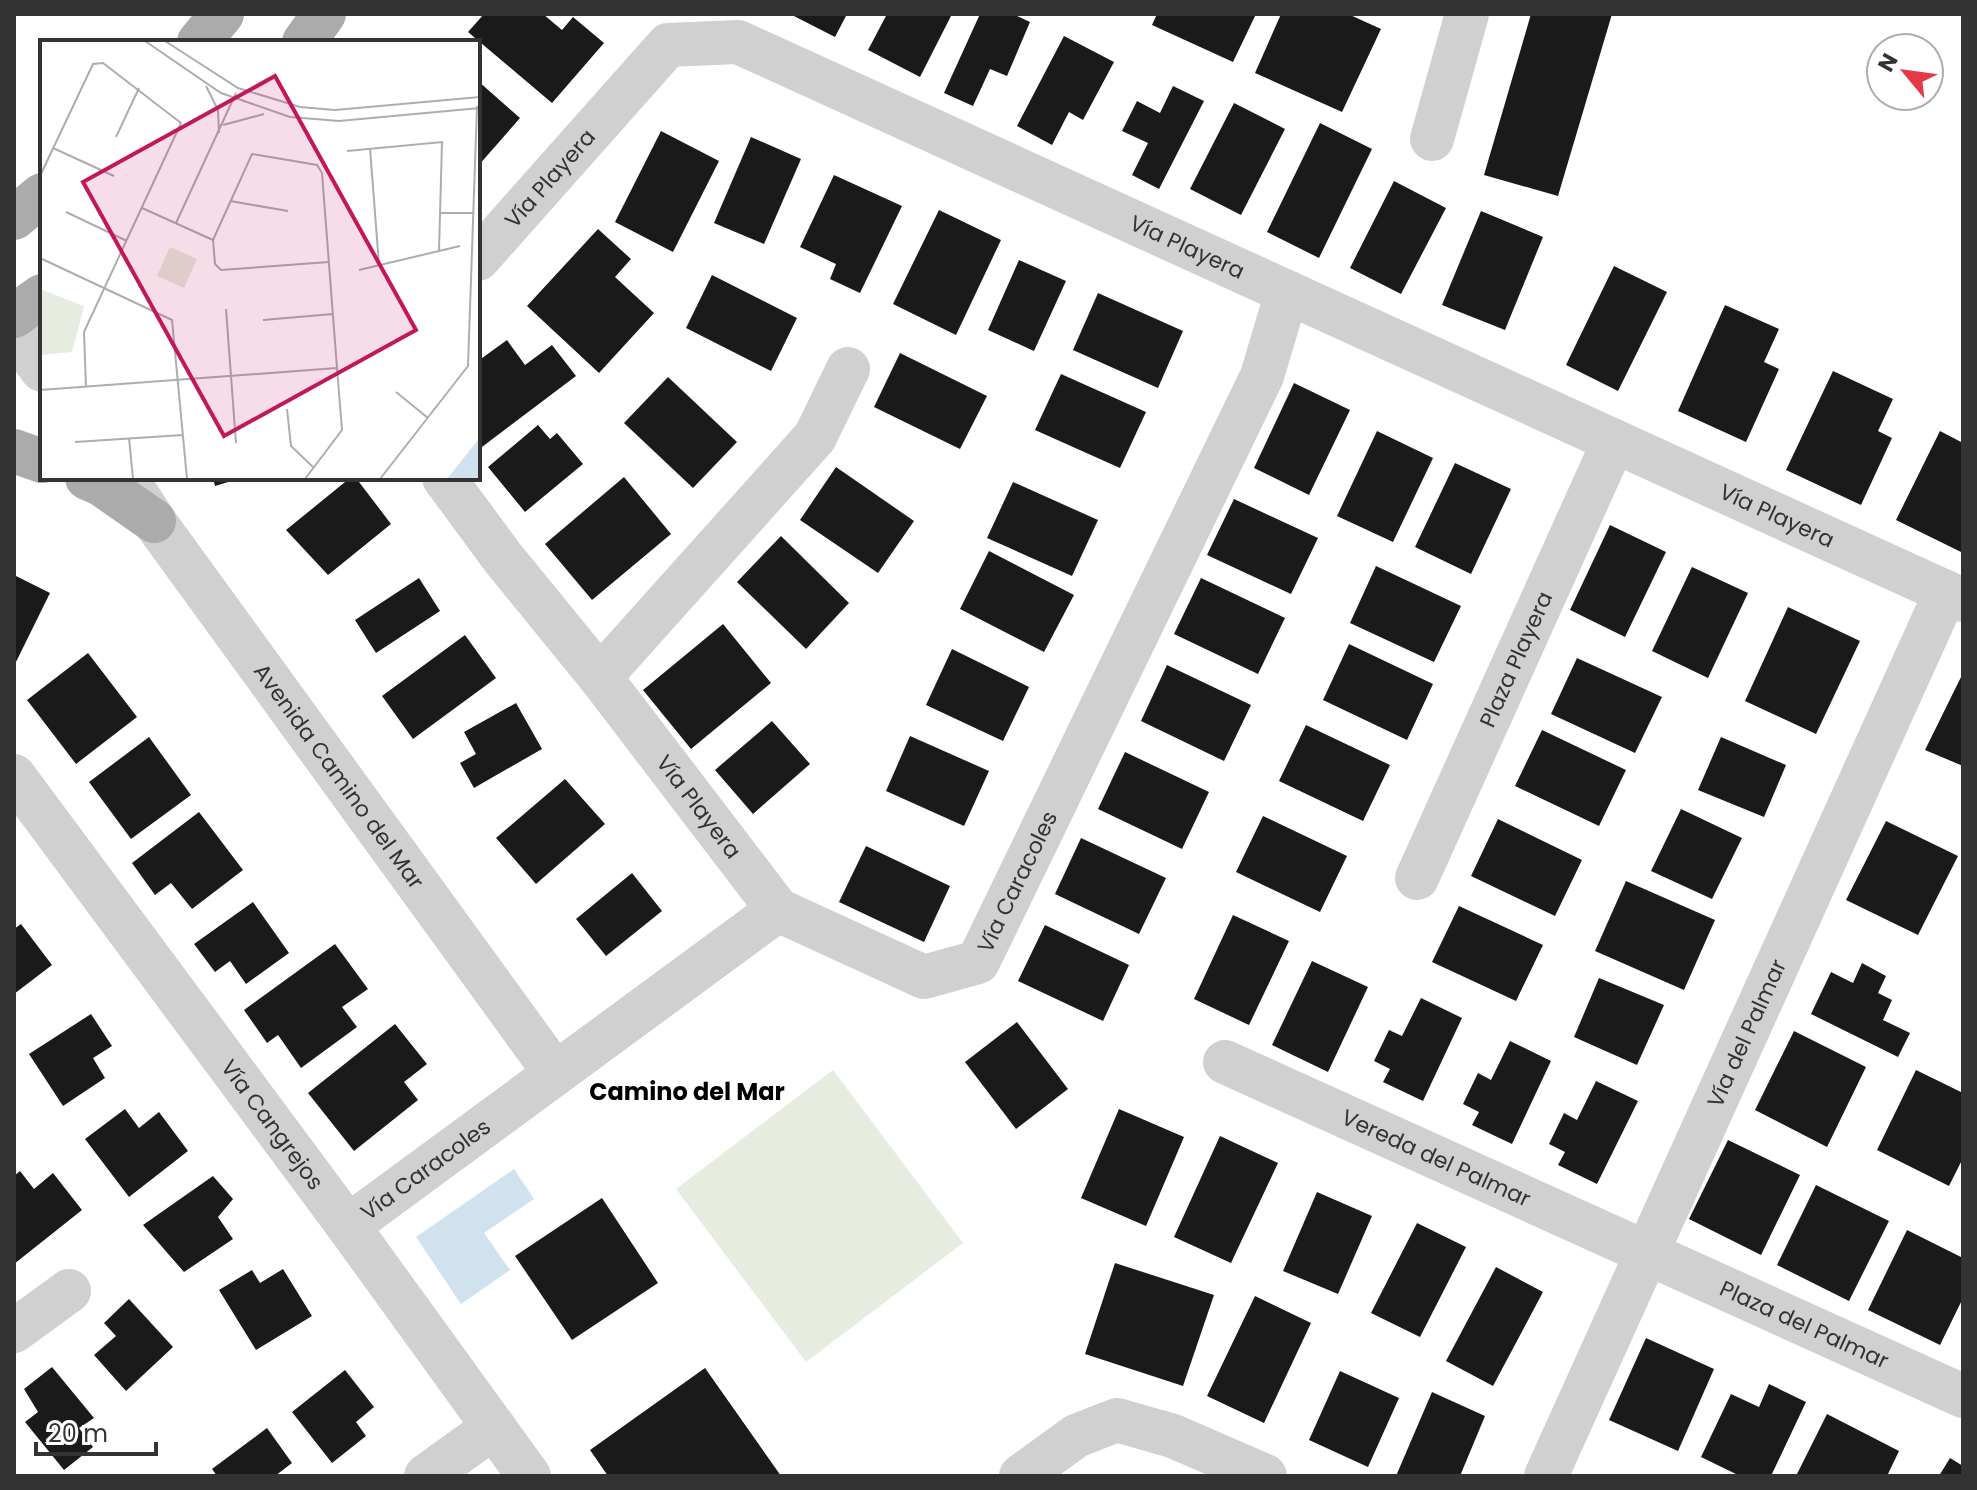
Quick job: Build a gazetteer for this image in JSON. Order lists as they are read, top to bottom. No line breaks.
{"streets":{"street":["Vía Playera","Plaza Playera","Avenida Camino del Mar","Vía Caracoles","Vía del Palmar","Vía Cangrejos","Vereda del Palmar","Plaza del Palmar"]},"crossings":[["Vía Playera","Plaza Playera"],["Vía Playera","Vía Caracoles"],["Vía Playera","Vía del Palmar"],["Avenida Camino del Mar","Vía Caracoles"],["Vía Caracoles","Vía Cangrejos"],["Vía del Palmar","Vereda del Palmar"],["Vía del Palmar","Plaza del Palmar"],["Vereda del Palmar","Plaza del Palmar"]],"districts":["Camino del Mar"],"scale_bar":"20 m","north":"top left"}
